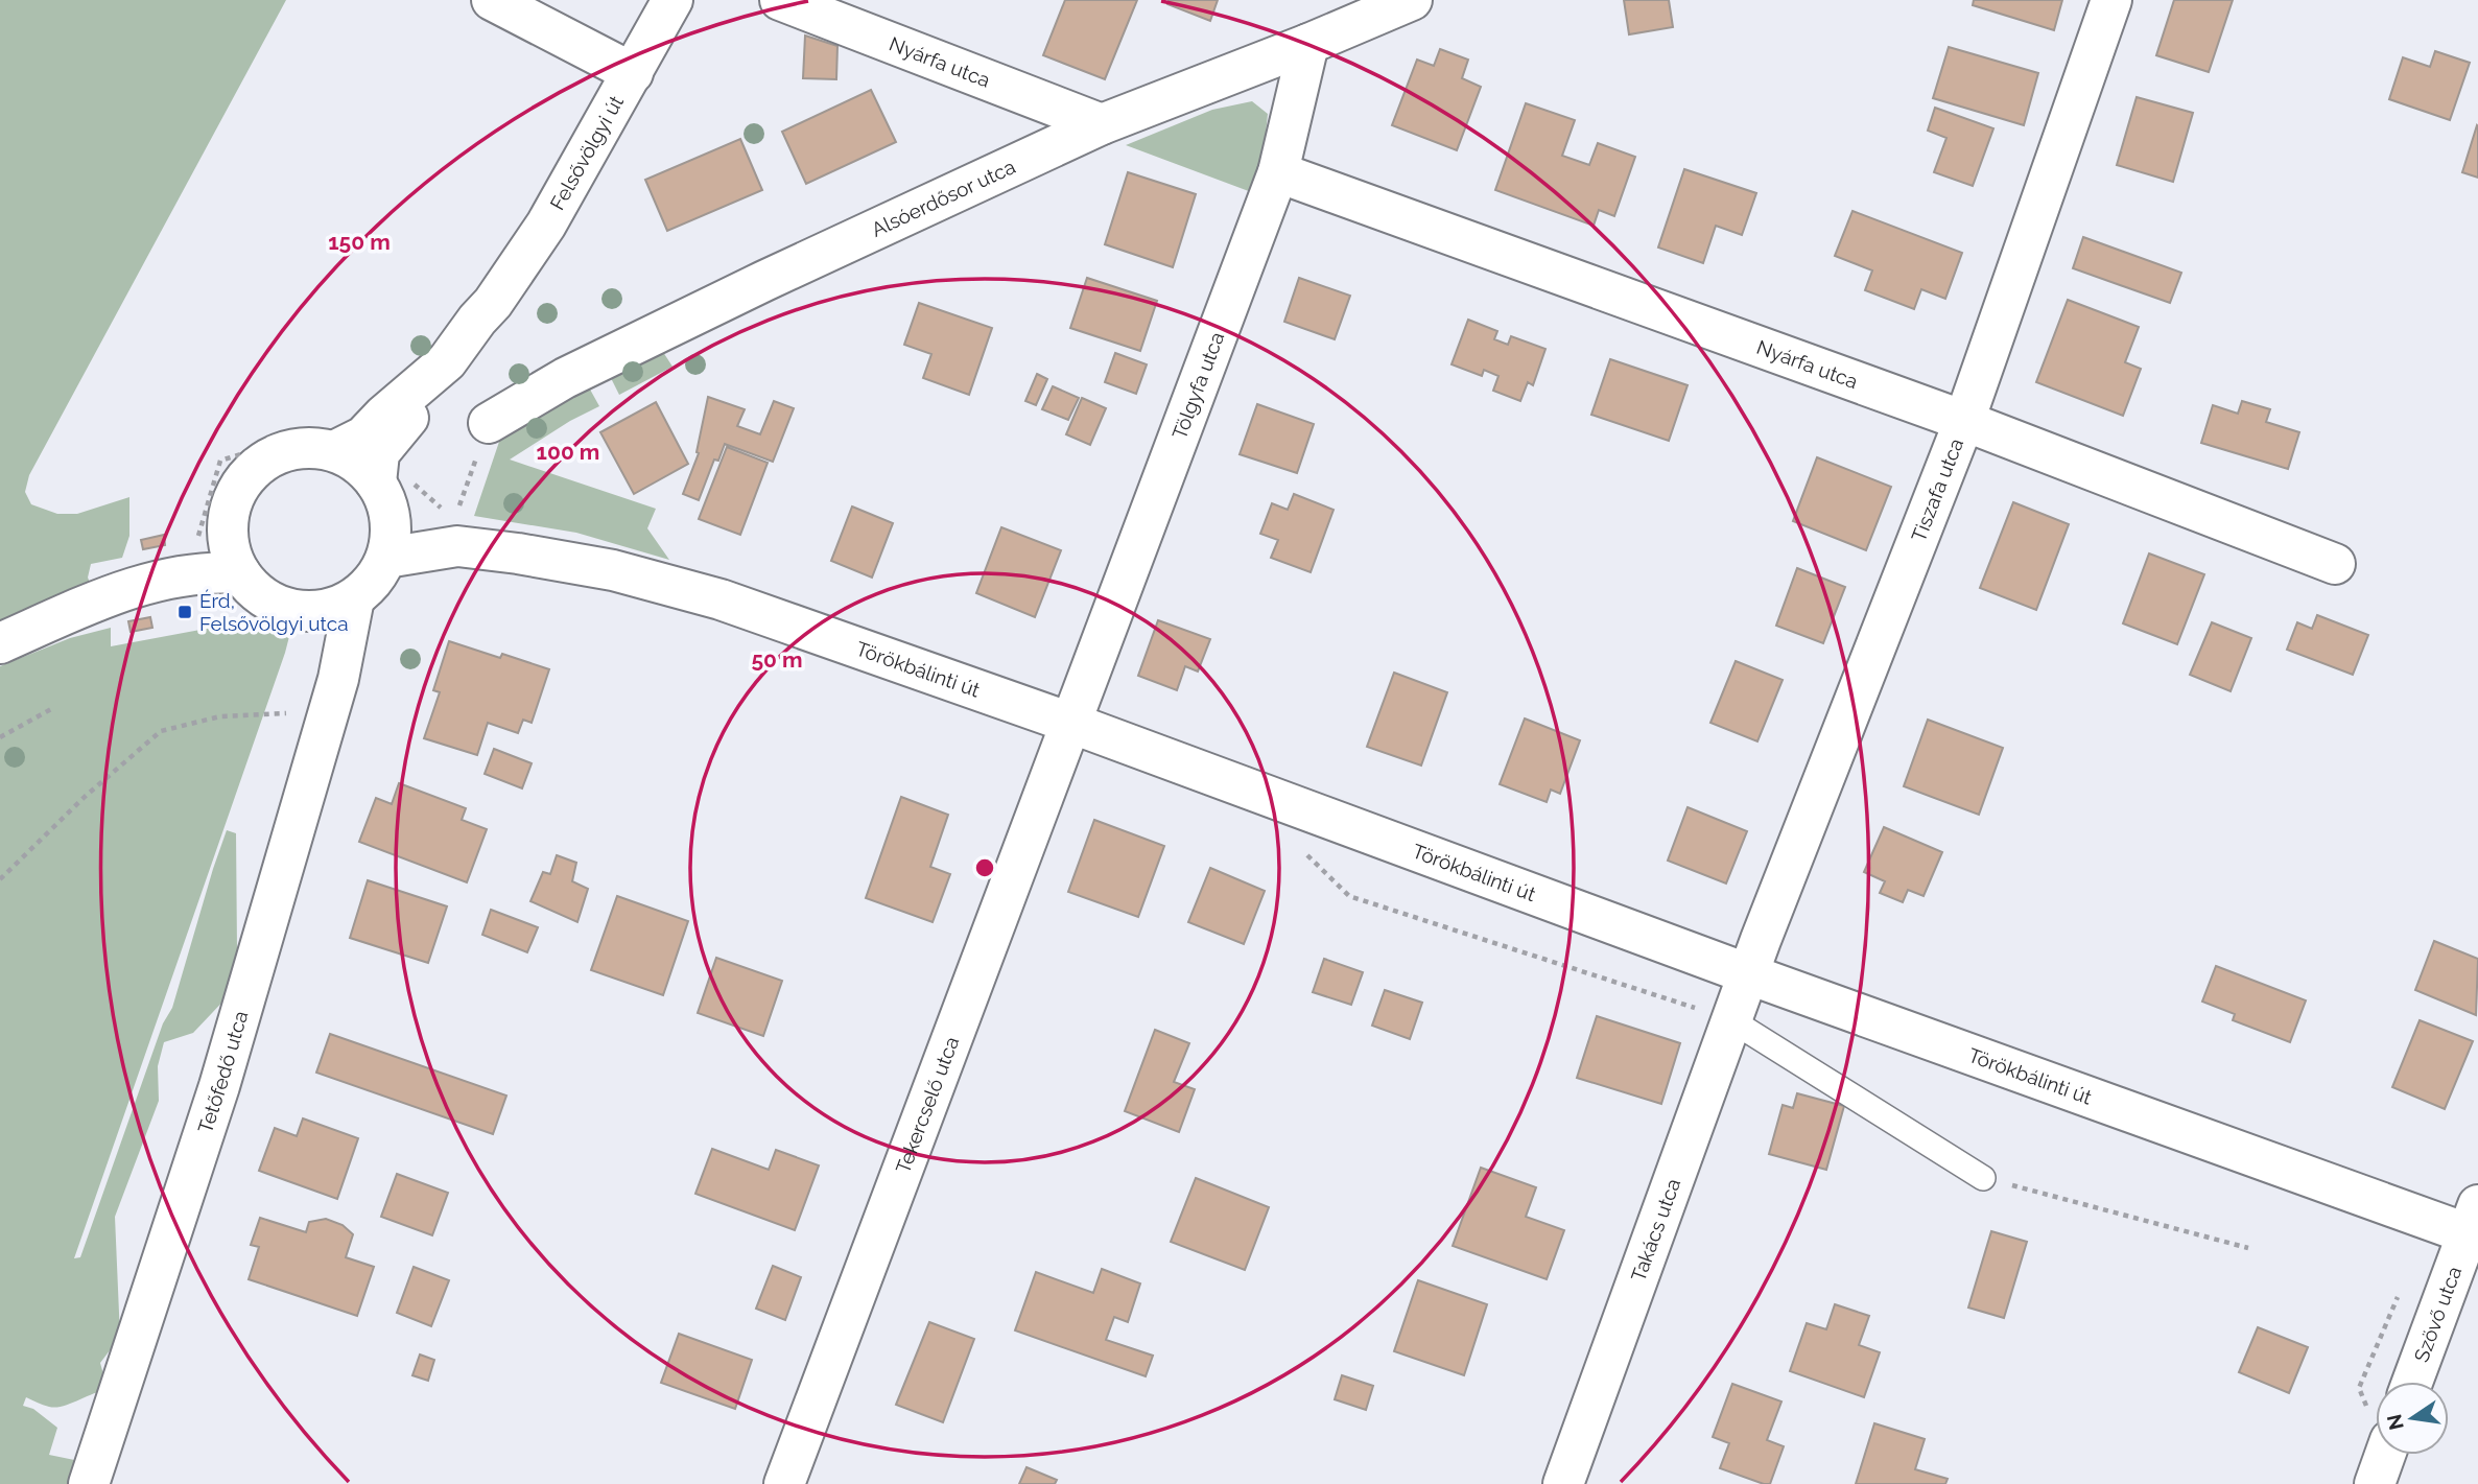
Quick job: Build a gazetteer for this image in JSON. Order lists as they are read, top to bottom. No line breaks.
{"streets":{"street":["Nyárfa utca","Felsővölgyi út","Alsóerdősor utca","Tölgyfa utca","Tiszafa utca","Törökbálinti út","Tetőfedő utca","Tekercselő utca","Takács utca","Szövő utca"]},"crossings":[["Nyárfa utca","Alsóerdősor utca"],["Nyárfa utca","Tölgyfa utca"],["Nyárfa utca","Tiszafa utca"],["Felsővölgyi út","Törökbálinti út"],["Felsővölgyi út","Tetőfedő utca"],["Alsóerdősor utca","Tölgyfa utca"],["Tölgyfa utca","Törökbálinti út"],["Tölgyfa utca","Tekercselő utca"],["Tiszafa utca","Törökbálinti út"],["Tiszafa utca","Takács utca"],["Törökbálinti út","Tetőfedő utca"],["Törökbálinti út","Tekercselő utca"],["Törökbálinti út","Takács utca"],["Törökbálinti út","Szövő utca"]],"places":{"transit":["Érd, Felsővölgyi utca"]},"north":"left","rings":["150 m","100 m","50 m"]}
